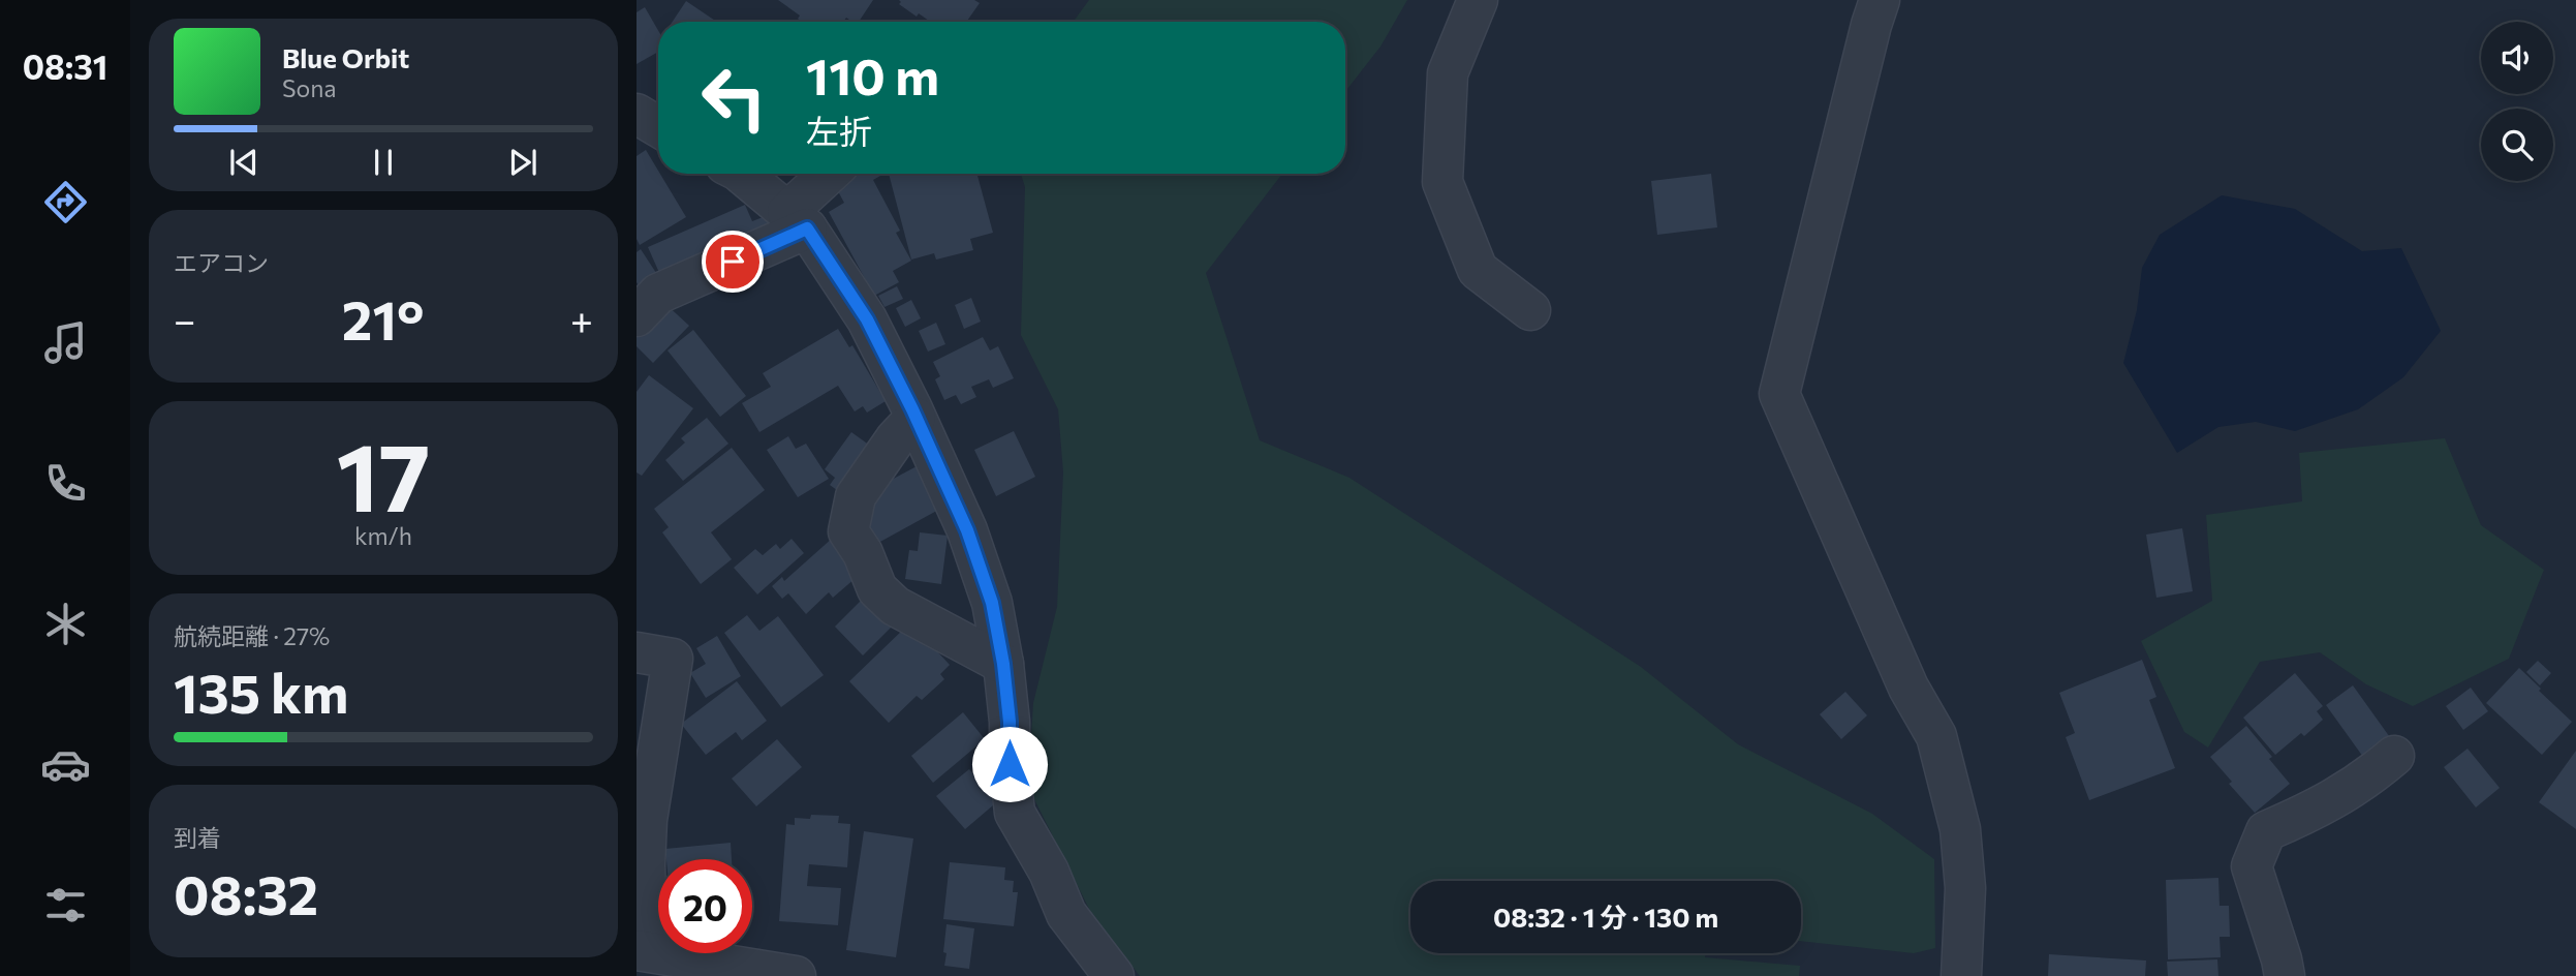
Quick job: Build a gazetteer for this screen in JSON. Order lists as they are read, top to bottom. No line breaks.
{"page":{"tabs":"08:31","turn":["110 m","左折"],"song":["Blue Orbit","Sona"],"tile":["エアコン",["17","km/h"],["航続距離 · 27%","135 km"],["到着","08:32"]],"heat":["−","21°","+"],"limit":"20","trip":"08:32 · 1 分 · 130 m"}}
